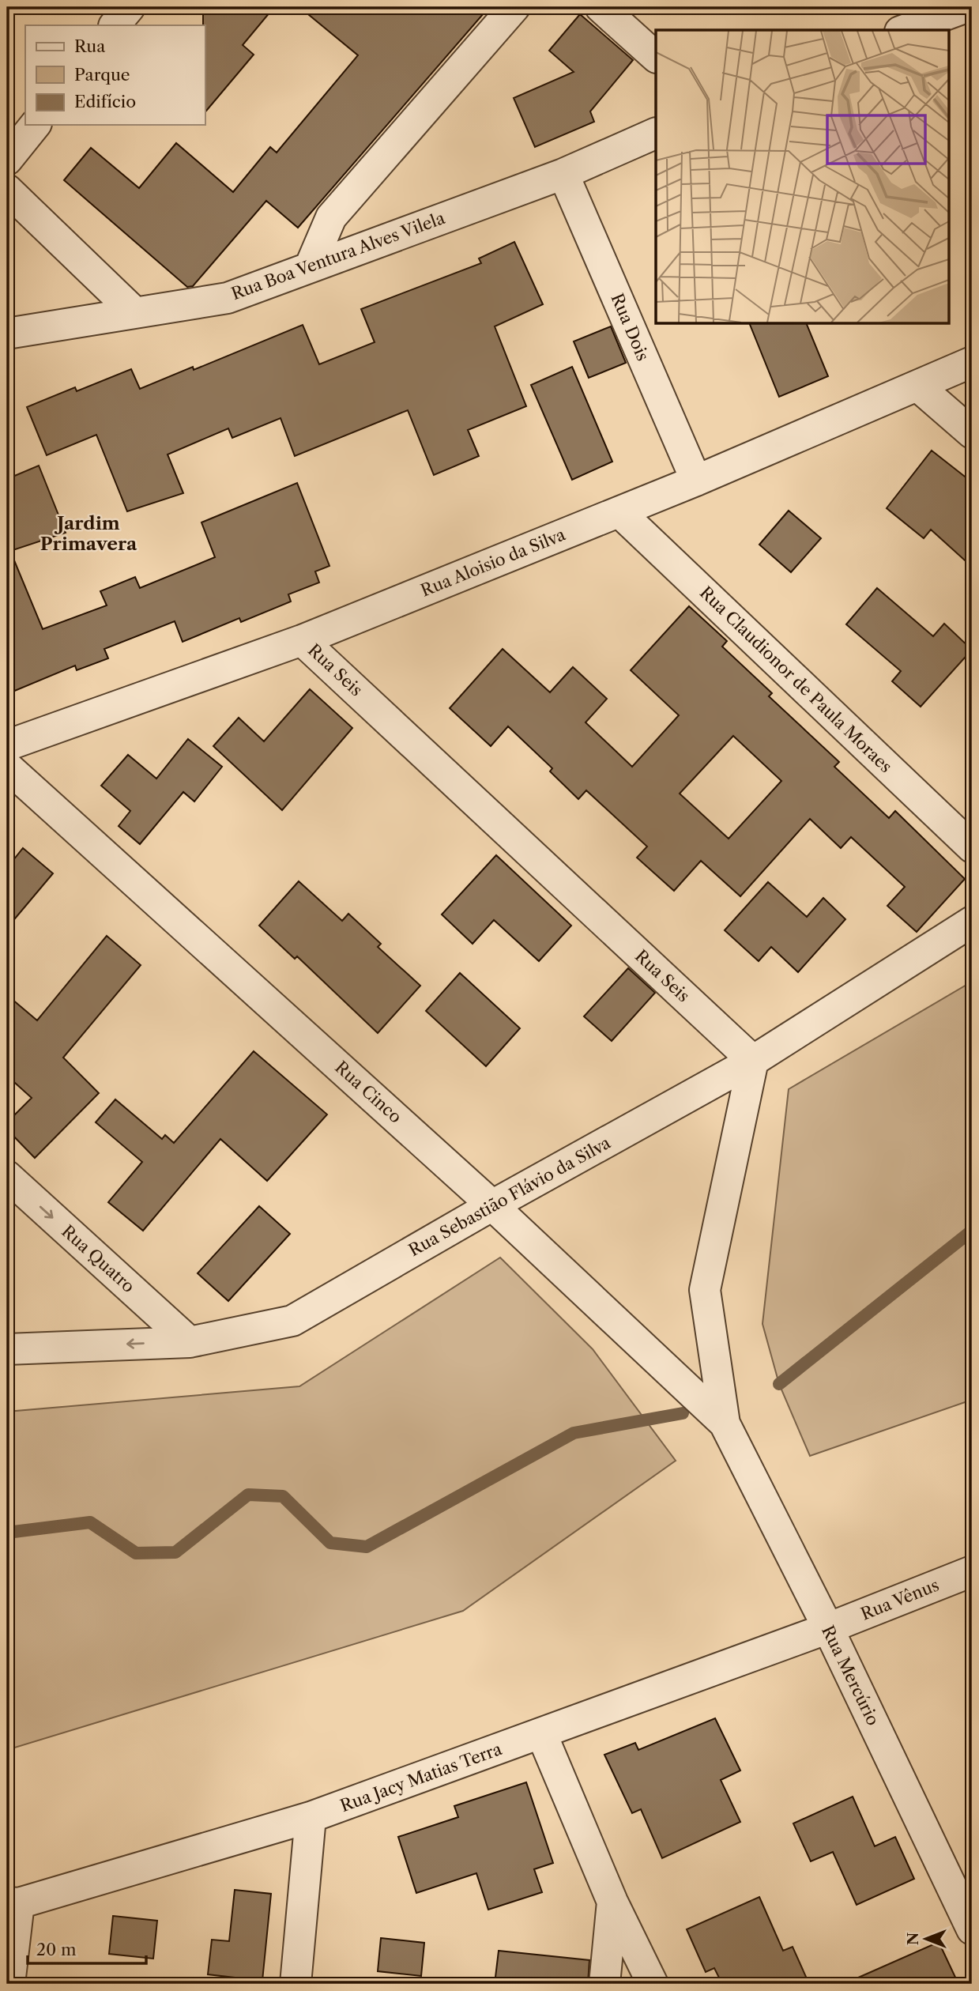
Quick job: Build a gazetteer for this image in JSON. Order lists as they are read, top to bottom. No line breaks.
{"streets":{"street":["Rua Boa Ventura Alves Vilela","Rua Dois","Rua Aloisio da Silva","Rua Seis","Rua Claudionor de Paula Moraes","Rua Cinco","Rua Sebastião Flávio da Silva","Rua Quatro","Rua Vênus","Rua Mercúrio","Rua Jacy Matias Terra"]},"crossings":[["Rua Boa Ventura Alves Vilela","Rua Dois"],["Rua Dois","Rua Aloisio da Silva"],["Rua Aloisio da Silva","Rua Seis"],["Rua Aloisio da Silva","Rua Claudionor de Paula Moraes"],["Rua Seis","Rua Sebastião Flávio da Silva"],["Rua Cinco","Rua Sebastião Flávio da Silva"],["Rua Cinco","Rua Mercúrio"],["Rua Sebastião Flávio da Silva","Rua Quatro"],["Rua Vênus","Rua Mercúrio"],["Rua Vênus","Rua Jacy Matias Terra"],["Rua Mercúrio","Rua Jacy Matias Terra"]],"one_way":["Rua Quatro"],"districts":["Jardim Primavera"],"legend":["Rua","Parque","Edifício"],"scale_bar":"20 m","north":"left"}
